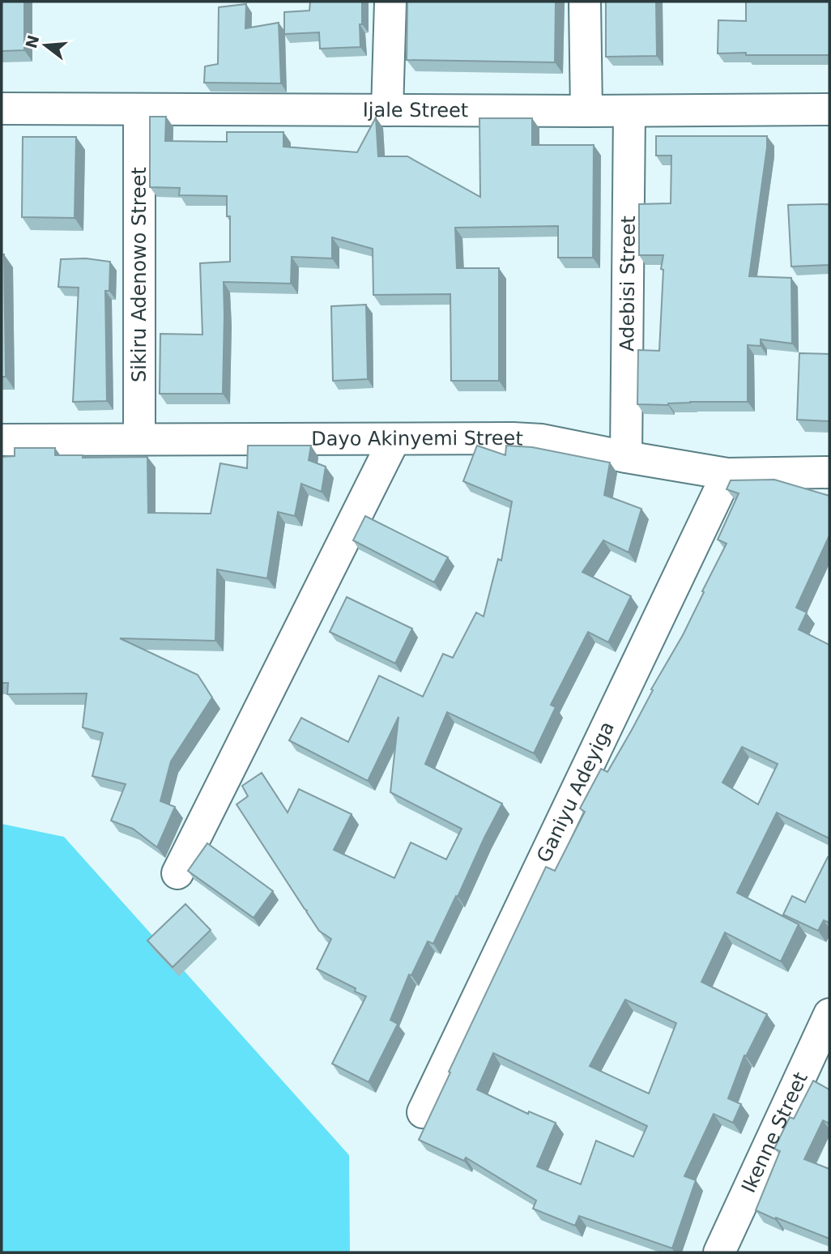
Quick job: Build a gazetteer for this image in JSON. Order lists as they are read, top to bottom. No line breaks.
{"streets":{"street":["Ijale Street","Sikiru Adenowo Street","Adebisi Street","Dayo Akinyemi Street","Ganiyu Adeyiga","Ikenne Street"]},"crossings":[["Ijale Street","Sikiru Adenowo Street"],["Ijale Street","Adebisi Street"],["Sikiru Adenowo Street","Dayo Akinyemi Street"],["Adebisi Street","Dayo Akinyemi Street"],["Dayo Akinyemi Street","Ganiyu Adeyiga"]],"north":"left"}
